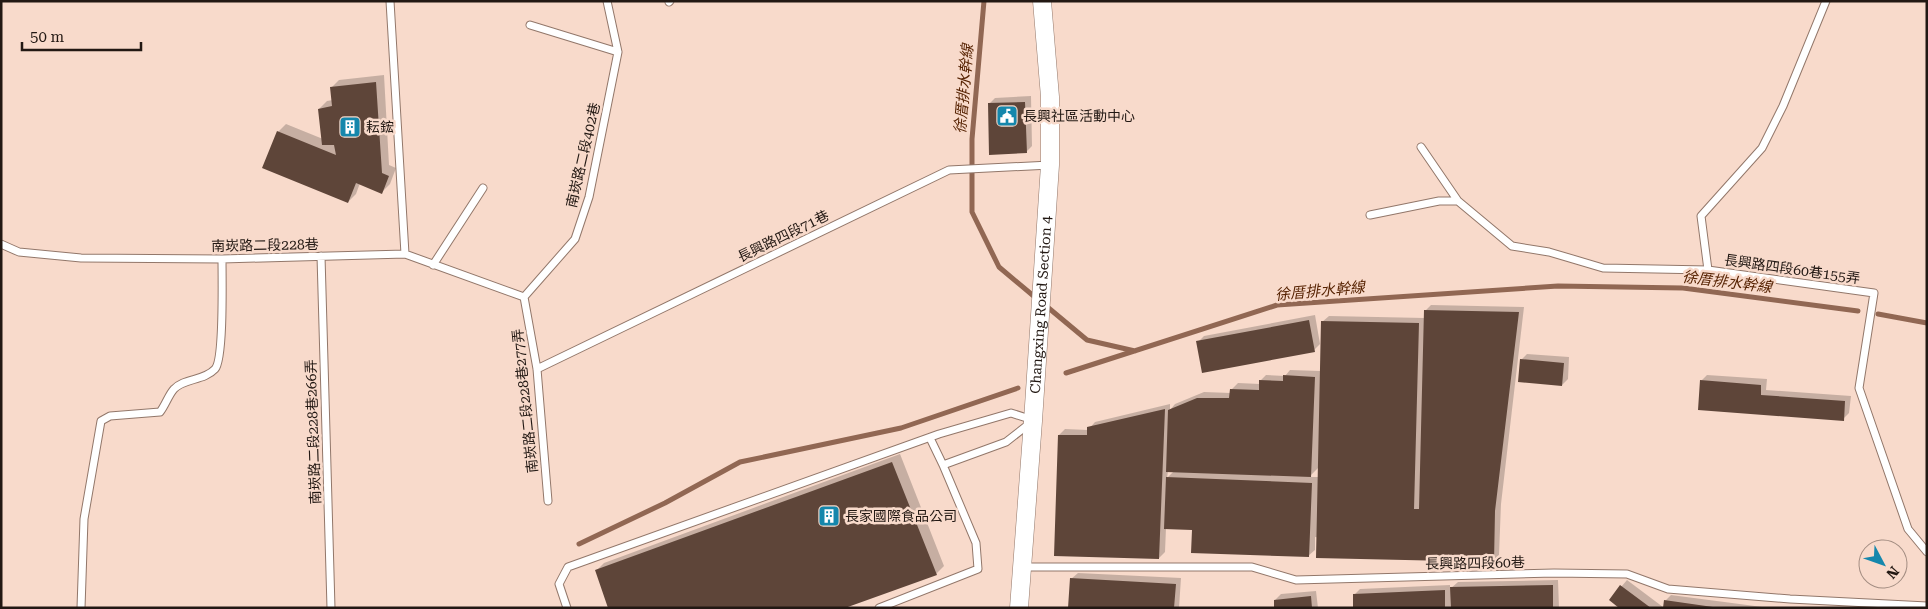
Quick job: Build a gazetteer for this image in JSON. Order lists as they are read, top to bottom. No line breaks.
{"streets":{"street":["Changxing Road Section 4"],"lane":["南崁路二段402巷","長興路四段71巷","南崁路二段228巷","長興路四段60巷155弄","南崁路二段228巷277弄","南崁路二段228巷266弄","長興路四段60巷"]},"crossings":[["南崁路二段402巷","南崁路二段228巷"],["南崁路二段402巷","南崁路二段228巷277弄"],["長興路四段71巷","Changxing Road Section 4"],["長興路四段71巷","南崁路二段228巷277弄"],["南崁路二段228巷","南崁路二段228巷277弄"],["南崁路二段228巷","南崁路二段228巷266弄"],["Changxing Road Section 4","長興路四段60巷"]],"water":["徐厝排水幹線"],"places":{"public building":["長興社區活動中心"],"building":["耘鋐","長家國際食品公司"]},"scale_bar":"50 m","north":"bottom right"}
